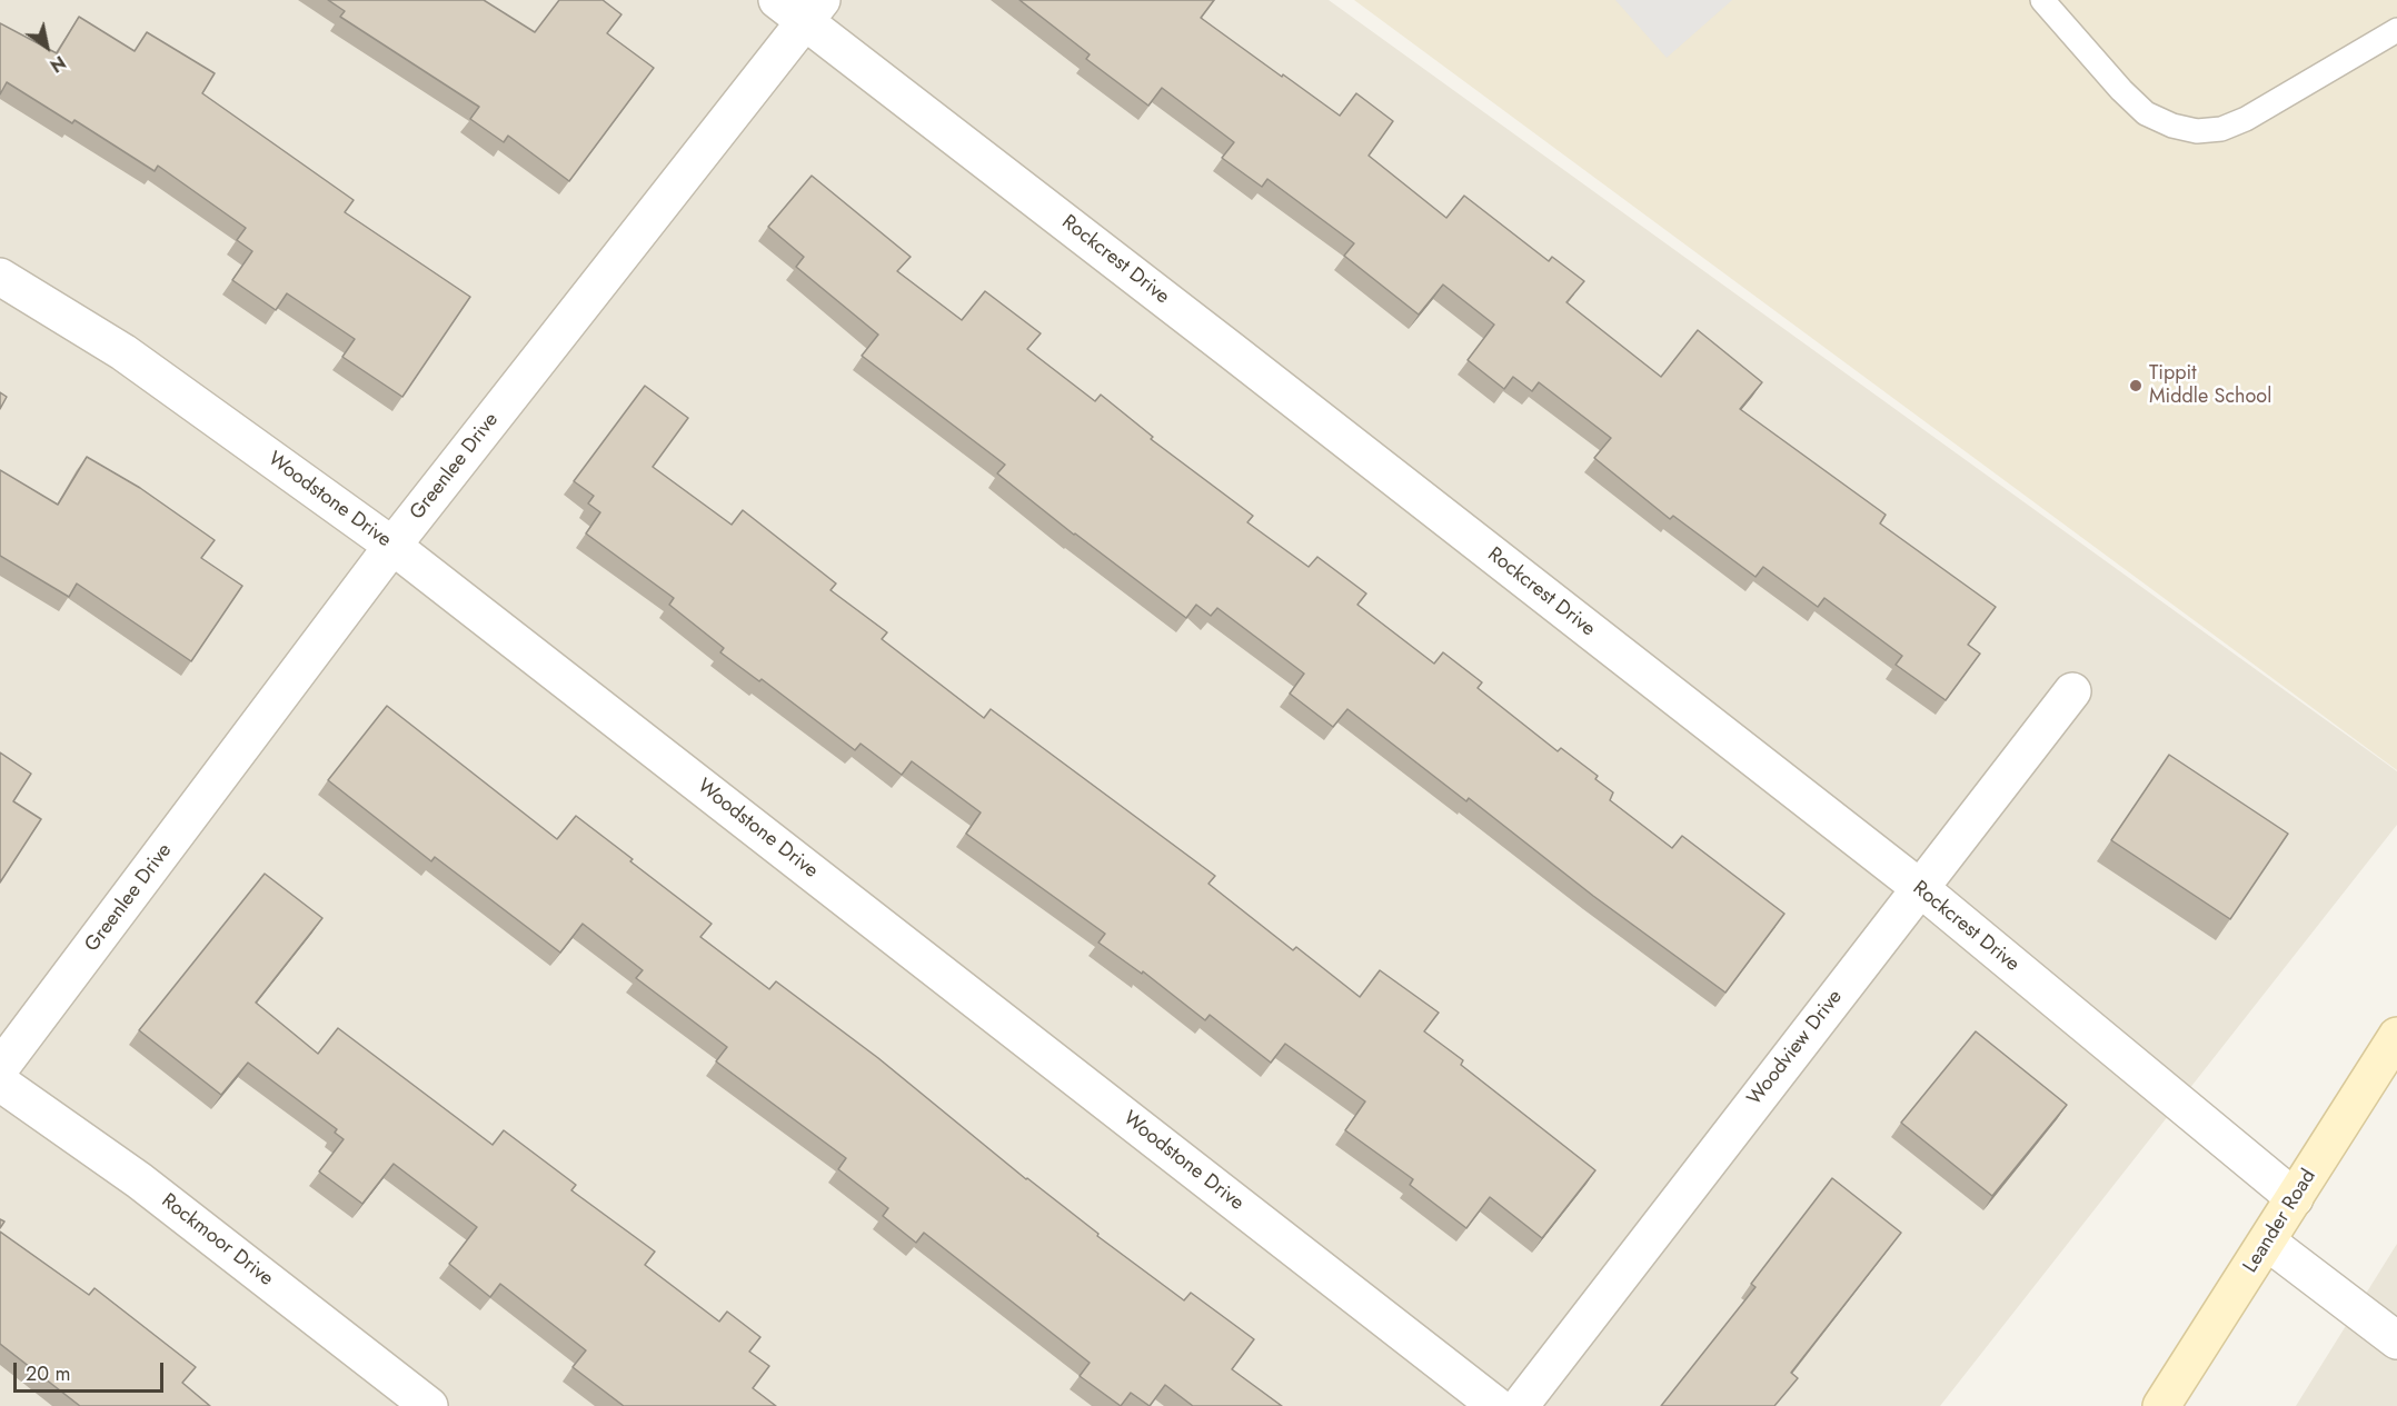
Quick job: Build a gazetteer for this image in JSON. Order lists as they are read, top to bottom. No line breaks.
{"streets":{"main road":["Leander Road"],"street":["Rockcrest Drive","Greenlee Drive","Woodstone Drive","Woodview Drive","Rockmoor Drive"]},"crossings":[["Rockcrest Drive","Greenlee Drive"],["Rockcrest Drive","Woodview Drive"],["Rockcrest Drive","Leander Road"],["Greenlee Drive","Woodstone Drive"]],"places":["Tippit Middle School"],"scale_bar":"20 m","north":"bottom right"}
